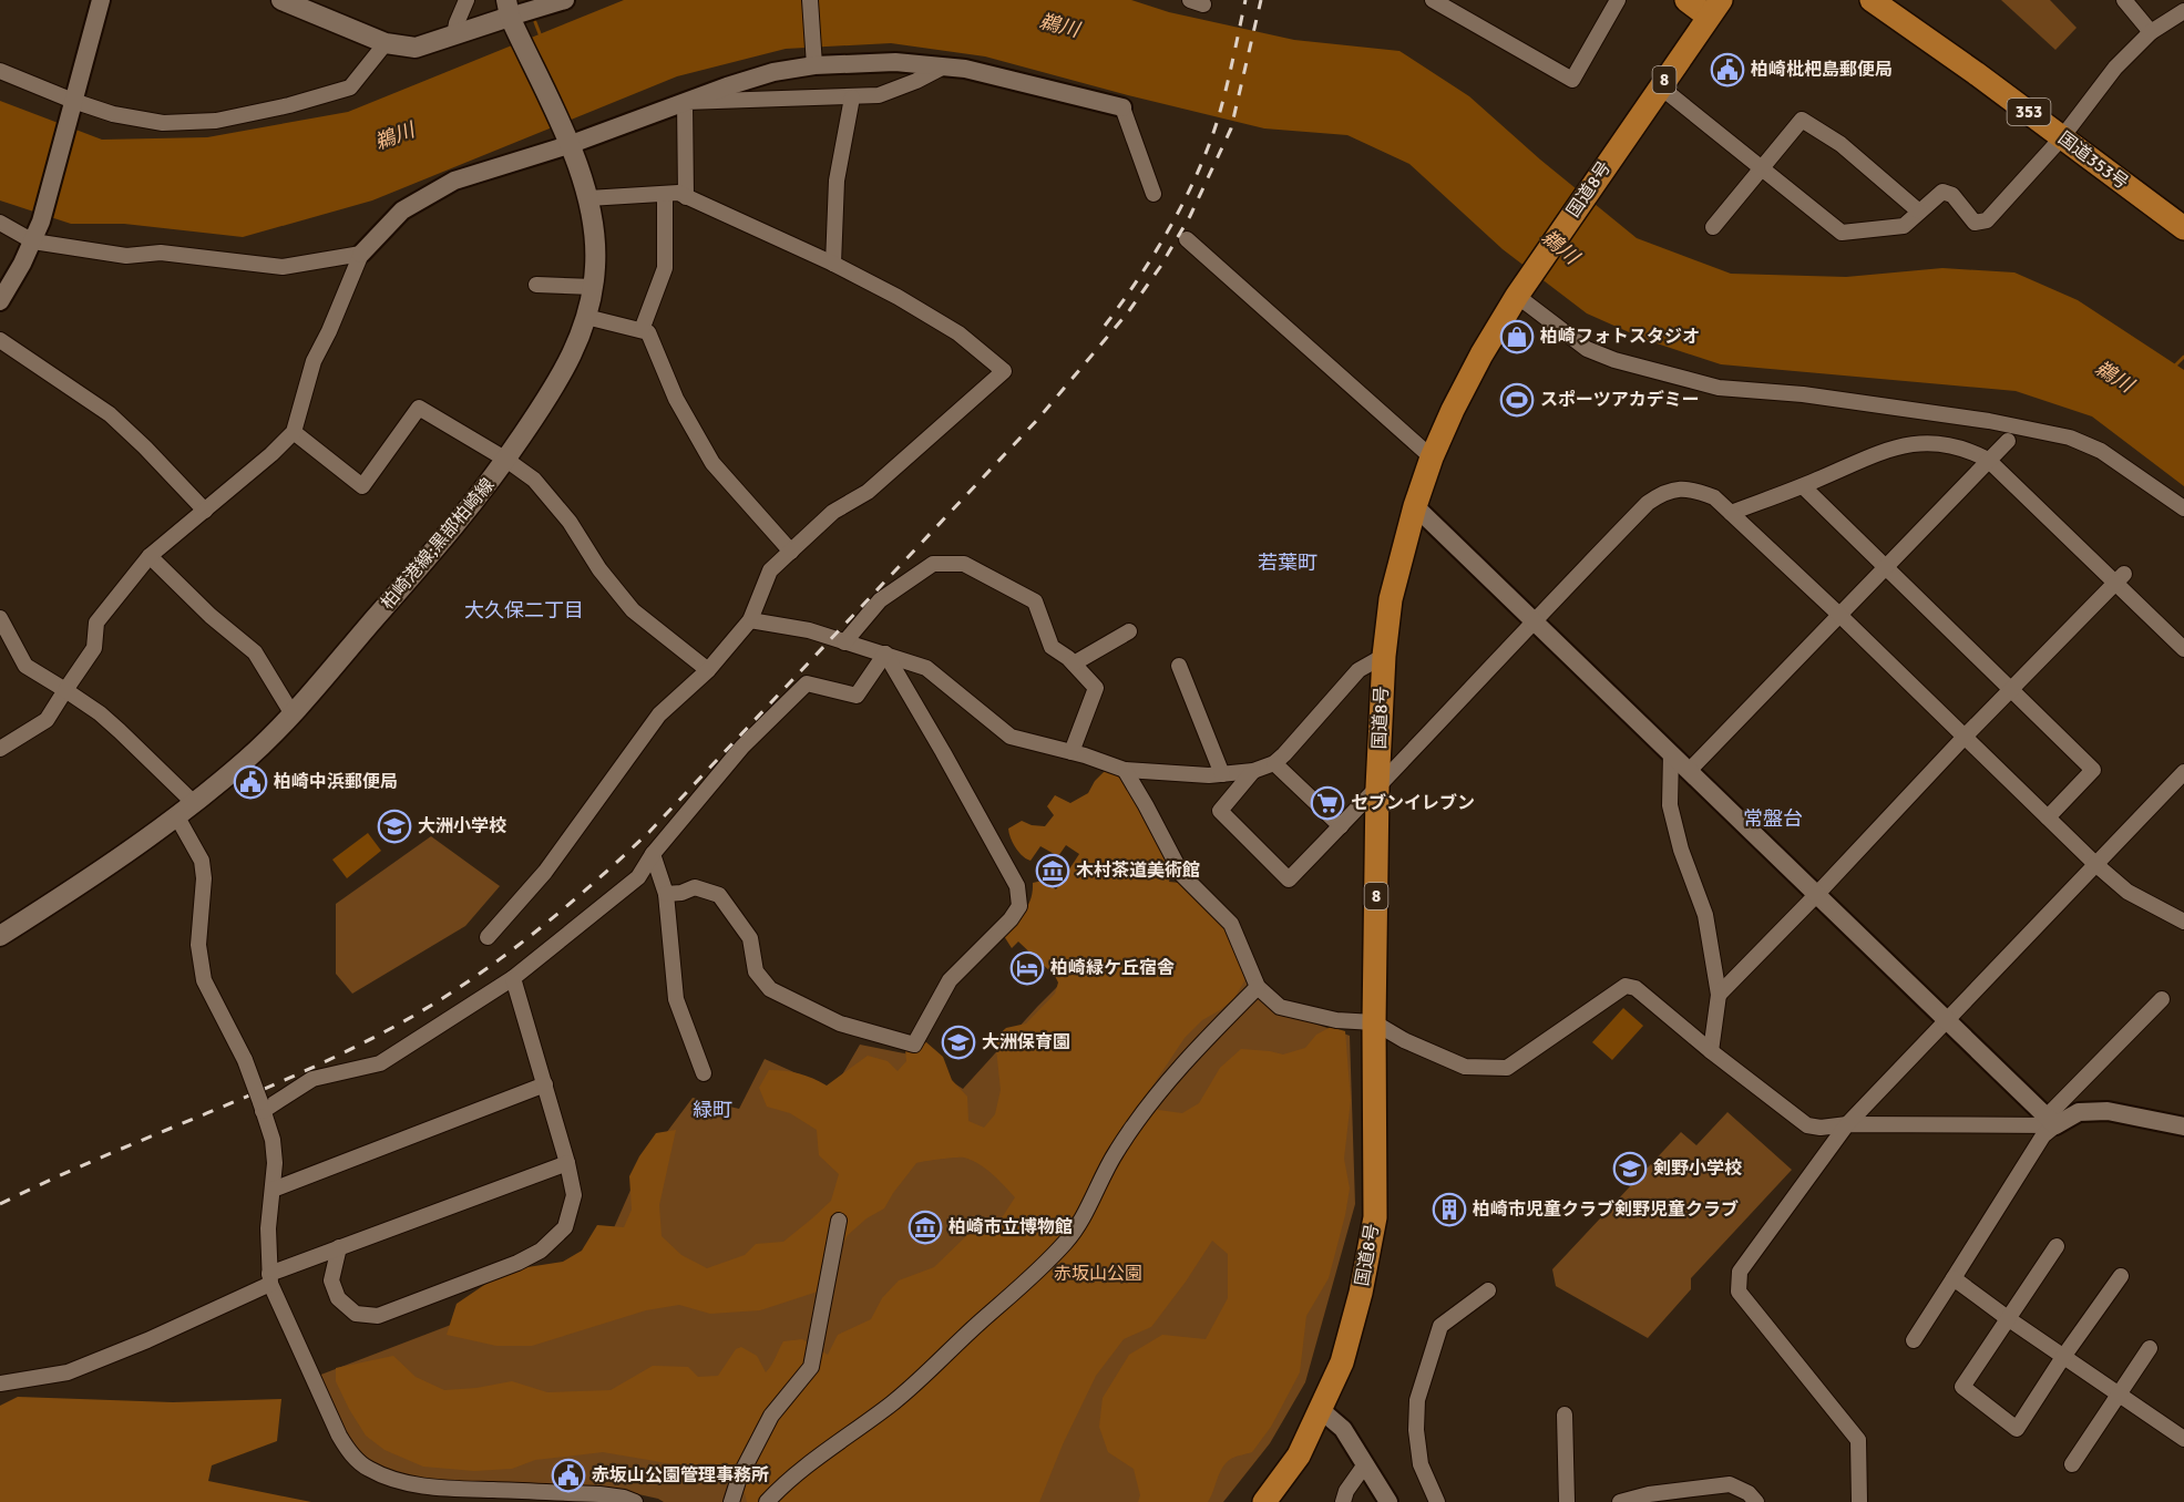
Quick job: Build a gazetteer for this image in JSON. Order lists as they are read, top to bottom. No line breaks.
{"streets":{"highway":["8","353","国道353号","国道8号"],"main road":["柏崎港線;黒部柏崎線"]},"districts":["若葉町","大久保二丁目","常盤台","緑町"],"water":["鵜川"],"parks":["赤坂山公園"],"places":{"public building":["柏崎枇杷島郵便局","柏崎中浜郵便局","赤坂山公園管理事務所"],"shop":["柏崎フォトスタジオ"],"sports":["スポーツアカデミー"],"supermarket":["セブンイレブン"],"school or university":["大洲小学校","大洲保育園","剣野小学校"],"museum":["木村茶道美術館","柏崎市立博物館"],"hotel":["柏崎緑ケ丘宿舎"],"building":["柏崎市児童クラブ剣野児童クラブ"]}}
